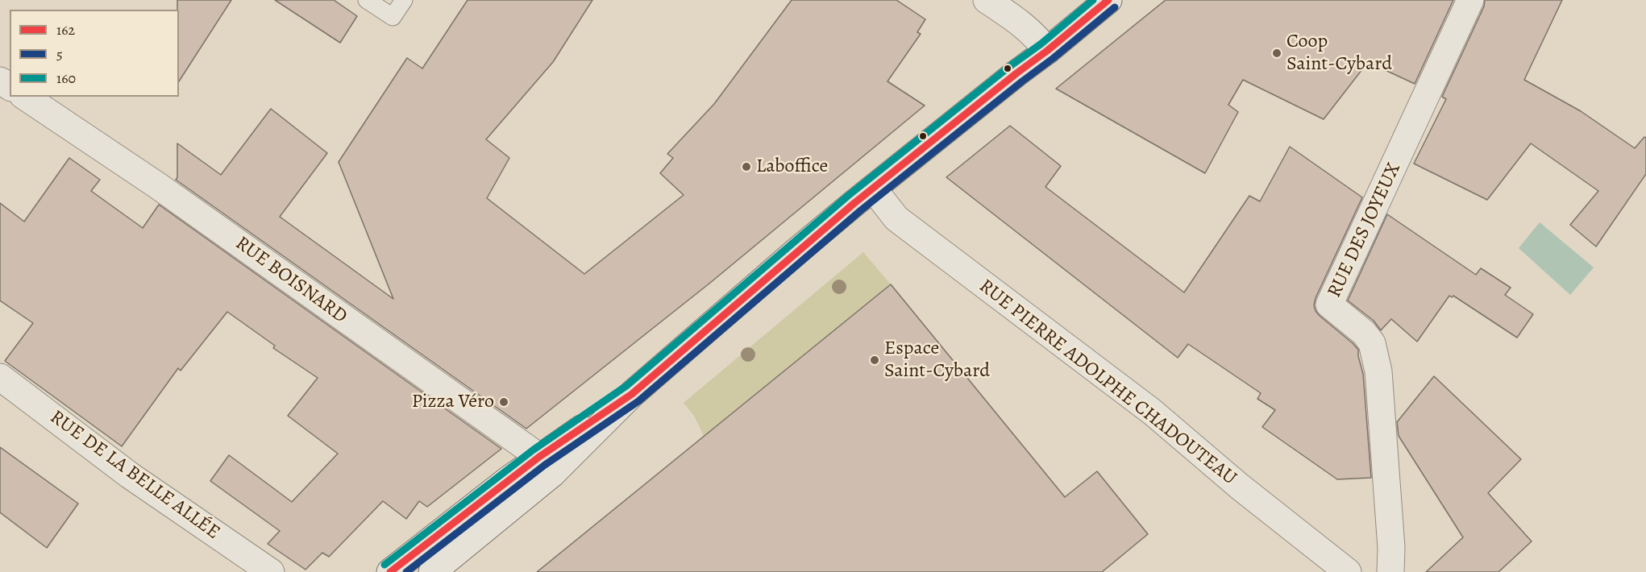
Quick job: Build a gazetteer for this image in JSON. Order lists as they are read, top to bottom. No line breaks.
{"streets":{"street":["RUE DES JOYEUX","RUE BOISNARD","RUE PIERRE ADOLPHE CHADOUTEAU","RUE DE LA BELLE ALLÉE"]},"places":["Coop Saint-Cybard","Laboffice","Espace Saint-Cybard","Pizza Véro"],"lines":["transit line 162","transit line 160","transit line 5"],"legend":["162","5","160"]}
